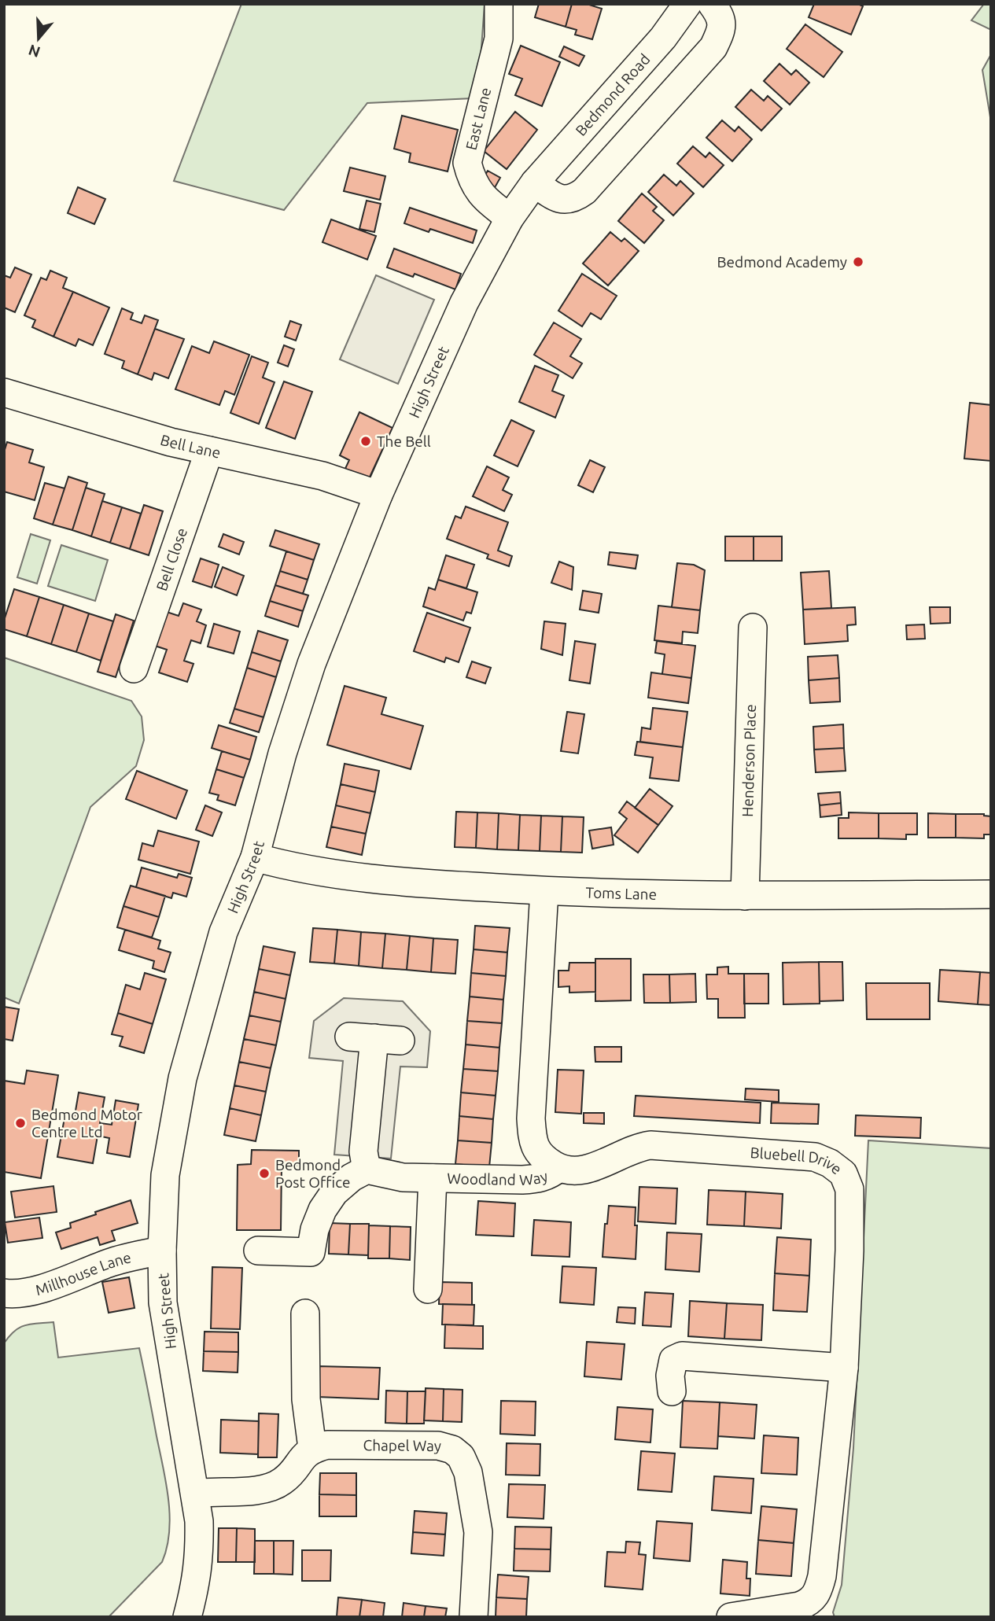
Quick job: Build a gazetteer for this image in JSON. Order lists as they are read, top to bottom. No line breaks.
{"streets":{"street":["Bedmond Road","East Lane","High Street","Bell Lane","Bell Close","Henderson Place","Toms Lane","Bluebell Drive","Woodland Way","Millhouse Lane","Chapel Way"]},"crossings":[["Bedmond Road","High Street"],["East Lane","High Street"],["High Street","Bell Lane"],["High Street","Toms Lane"],["High Street","Millhouse Lane"],["Bell Lane","Bell Close"],["Henderson Place","Toms Lane"],["Bluebell Drive","Woodland Way"]],"places":["Bedmond Academy","The Bell","Bedmond Motor Centre Ltd","Bedmond Post Office"],"north":"bottom"}
